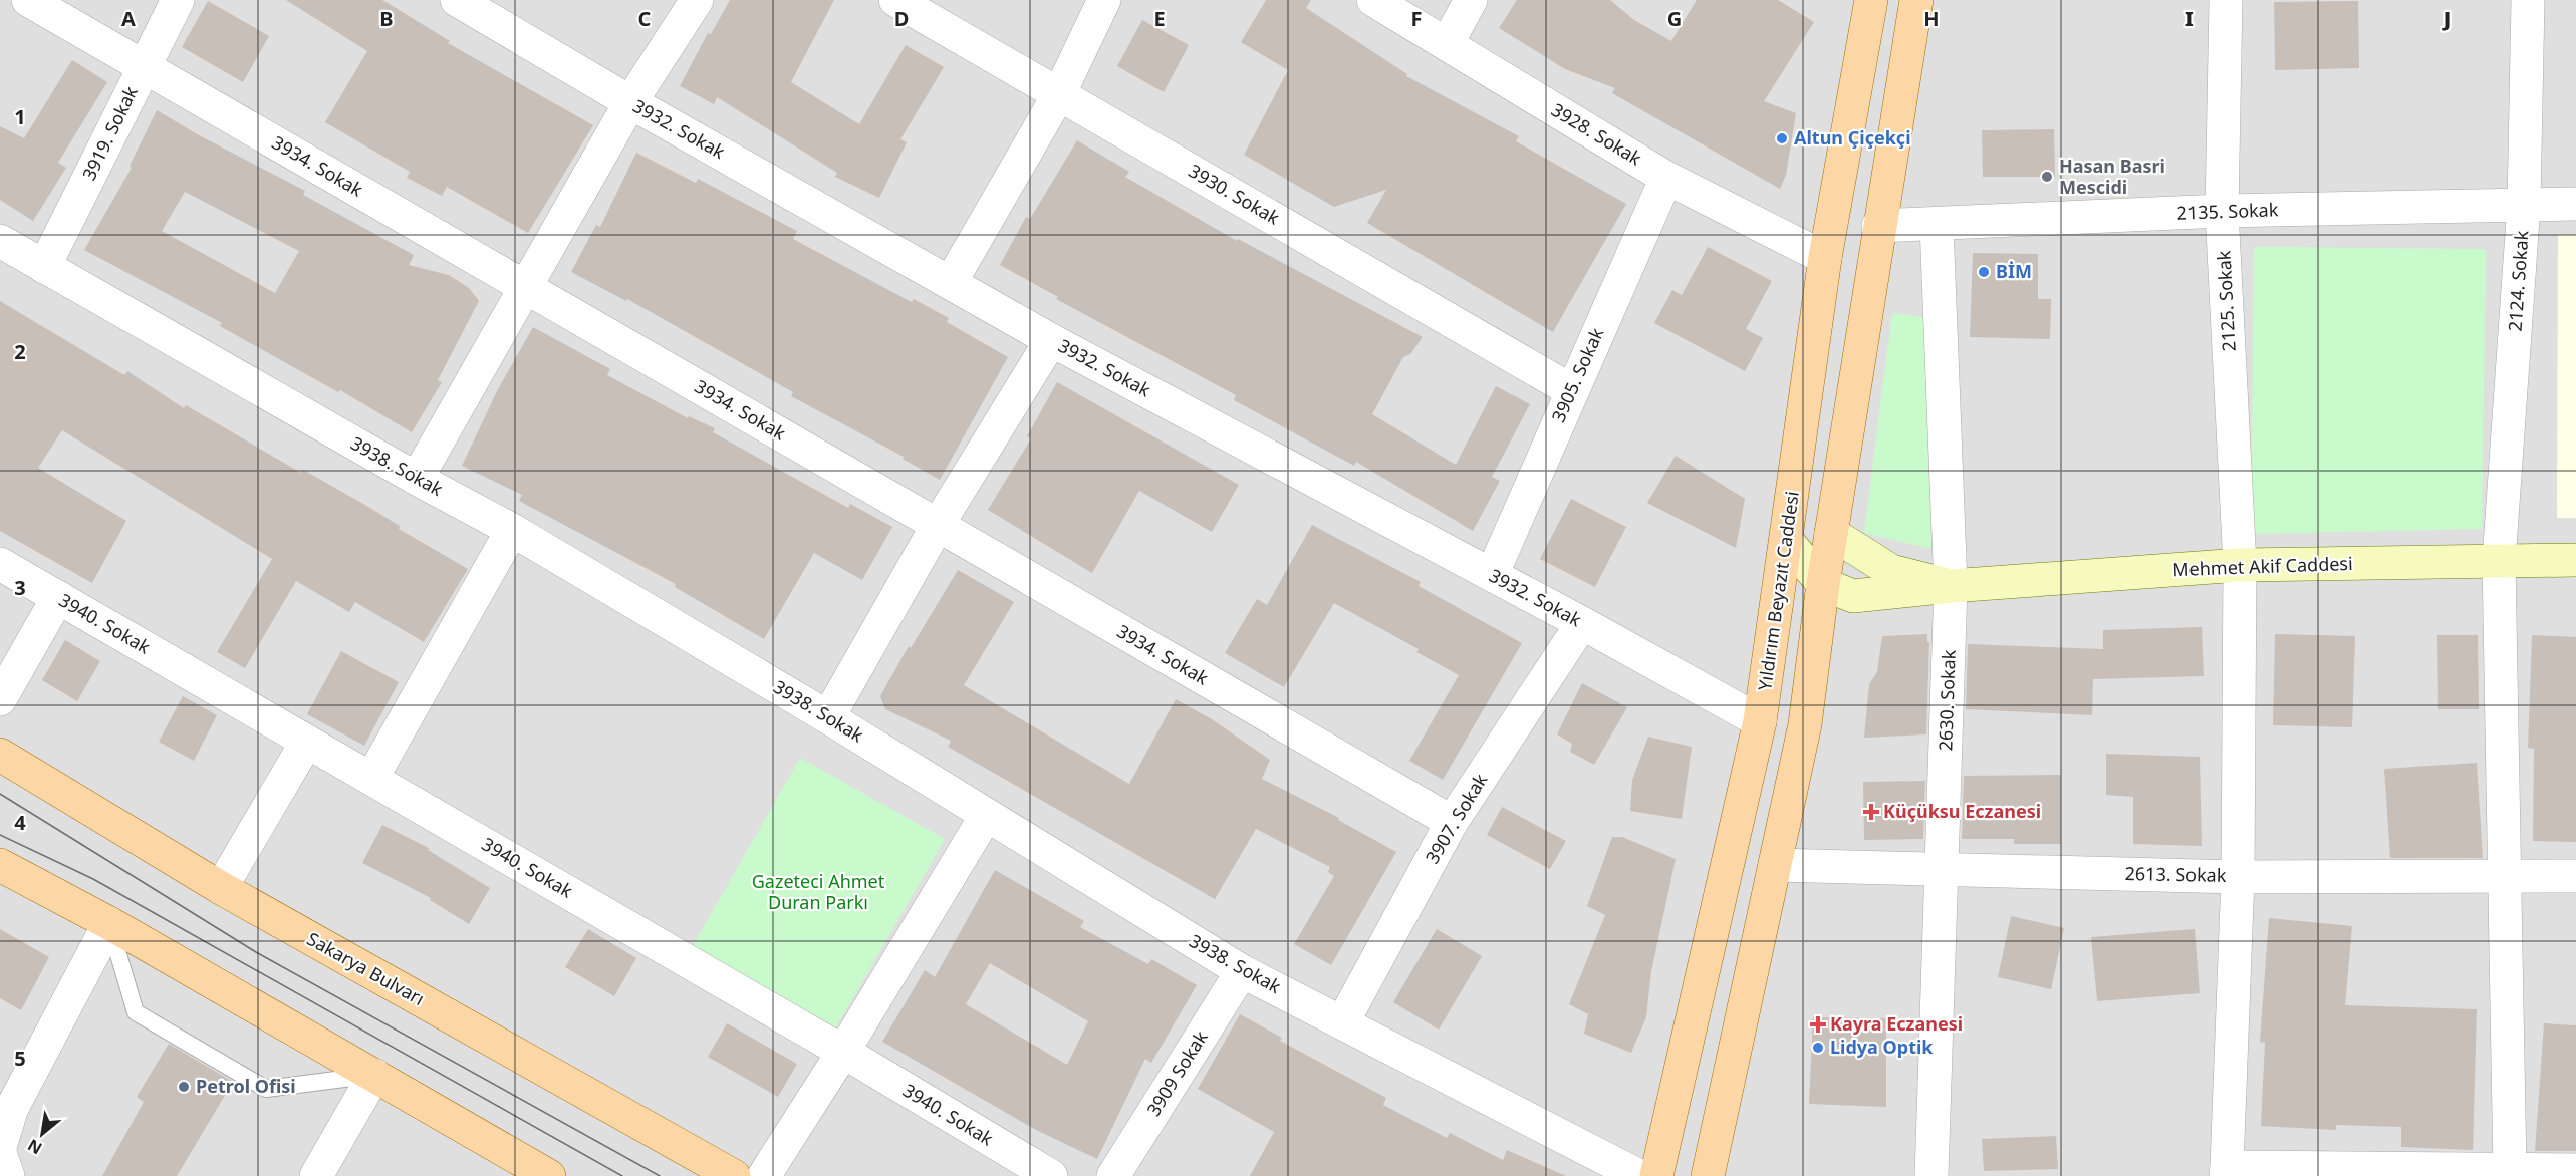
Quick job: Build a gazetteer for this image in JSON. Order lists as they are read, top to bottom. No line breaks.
{"streets":{"main road":["Yıldırım Beyazıt Caddesi","Sakarya Bulvarı"],"street":["3932. Sokak","3919. Sokak","3928. Sokak","3934. Sokak","3930. Sokak","2135. Sokak","2124. Sokak","2125. Sokak","3905. Sokak","3938. Sokak","Mehmet Akif Caddesi","3940. Sokak","2630. Sokak","3907. Sokak","2613. Sokak","3909 Sokak"]},"crossings":[["3932. Sokak","3905. Sokak"],["3932. Sokak","Yıldırım Beyazıt Caddesi"],["3932. Sokak","3907. Sokak"],["3919. Sokak","3934. Sokak"],["3919. Sokak","3938. Sokak"],["3928. Sokak","3905. Sokak"],["3928. Sokak","Yıldırım Beyazıt Caddesi"],["3934. Sokak","3907. Sokak"],["3930. Sokak","3905. Sokak"],["2135. Sokak","2124. Sokak"],["2135. Sokak","2125. Sokak"],["2135. Sokak","2630. Sokak"],["2124. Sokak","Mehmet Akif Caddesi"],["2124. Sokak","2613. Sokak"],["2125. Sokak","Mehmet Akif Caddesi"],["2125. Sokak","2613. Sokak"],["3938. Sokak","3907. Sokak"],["3938. Sokak","3909 Sokak"],["Mehmet Akif Caddesi","2630. Sokak"],["2630. Sokak","2613. Sokak"]],"parks":["Gazeteci Ahmet Duran Parkı"],"places":{"other":["Altun Çiçekçi","Hasan Basri Mescidi","BİM","Lidya Optik","Petrol Ofisi"],"health":["Küçüksu Eczanesi","Kayra Eczanesi"]},"north":"bottom left","grid":{"columns":["A","B","C","D","E","F","G","H","I","J"],"rows":["1","2","3","4","5"]}}
